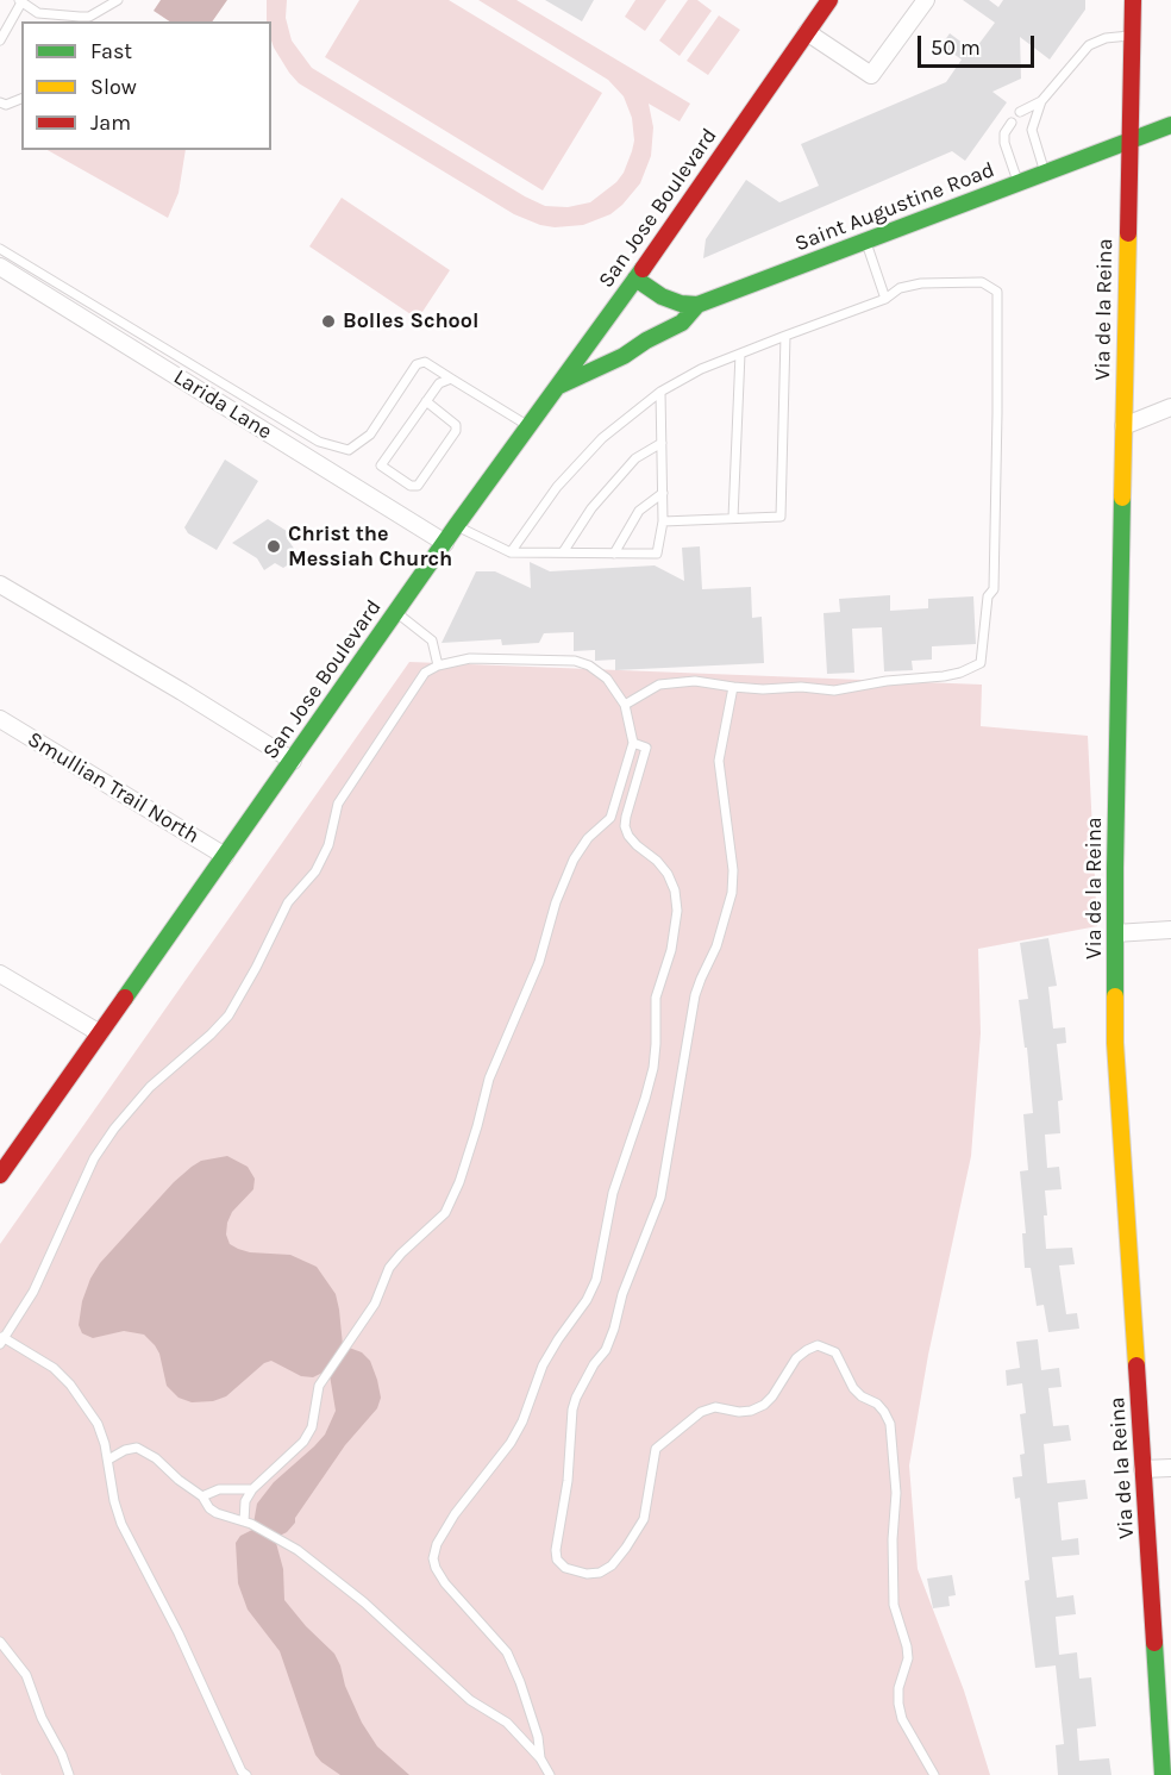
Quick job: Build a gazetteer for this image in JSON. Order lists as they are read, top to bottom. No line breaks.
{"streets":{"main road":["Saint Augustine Road","San Jose Boulevard","Via de la Reina"],"street":["Larida Lane","Smullian Trail North"]},"crossings":[["Saint Augustine Road","Via de la Reina"],["San Jose Boulevard","Larida Lane"],["San Jose Boulevard","Smullian Trail North"]],"places":["Bolles School","Christ the Messiah Church"],"legend":["Fast","Slow","Jam"],"scale_bar":"50 m"}
